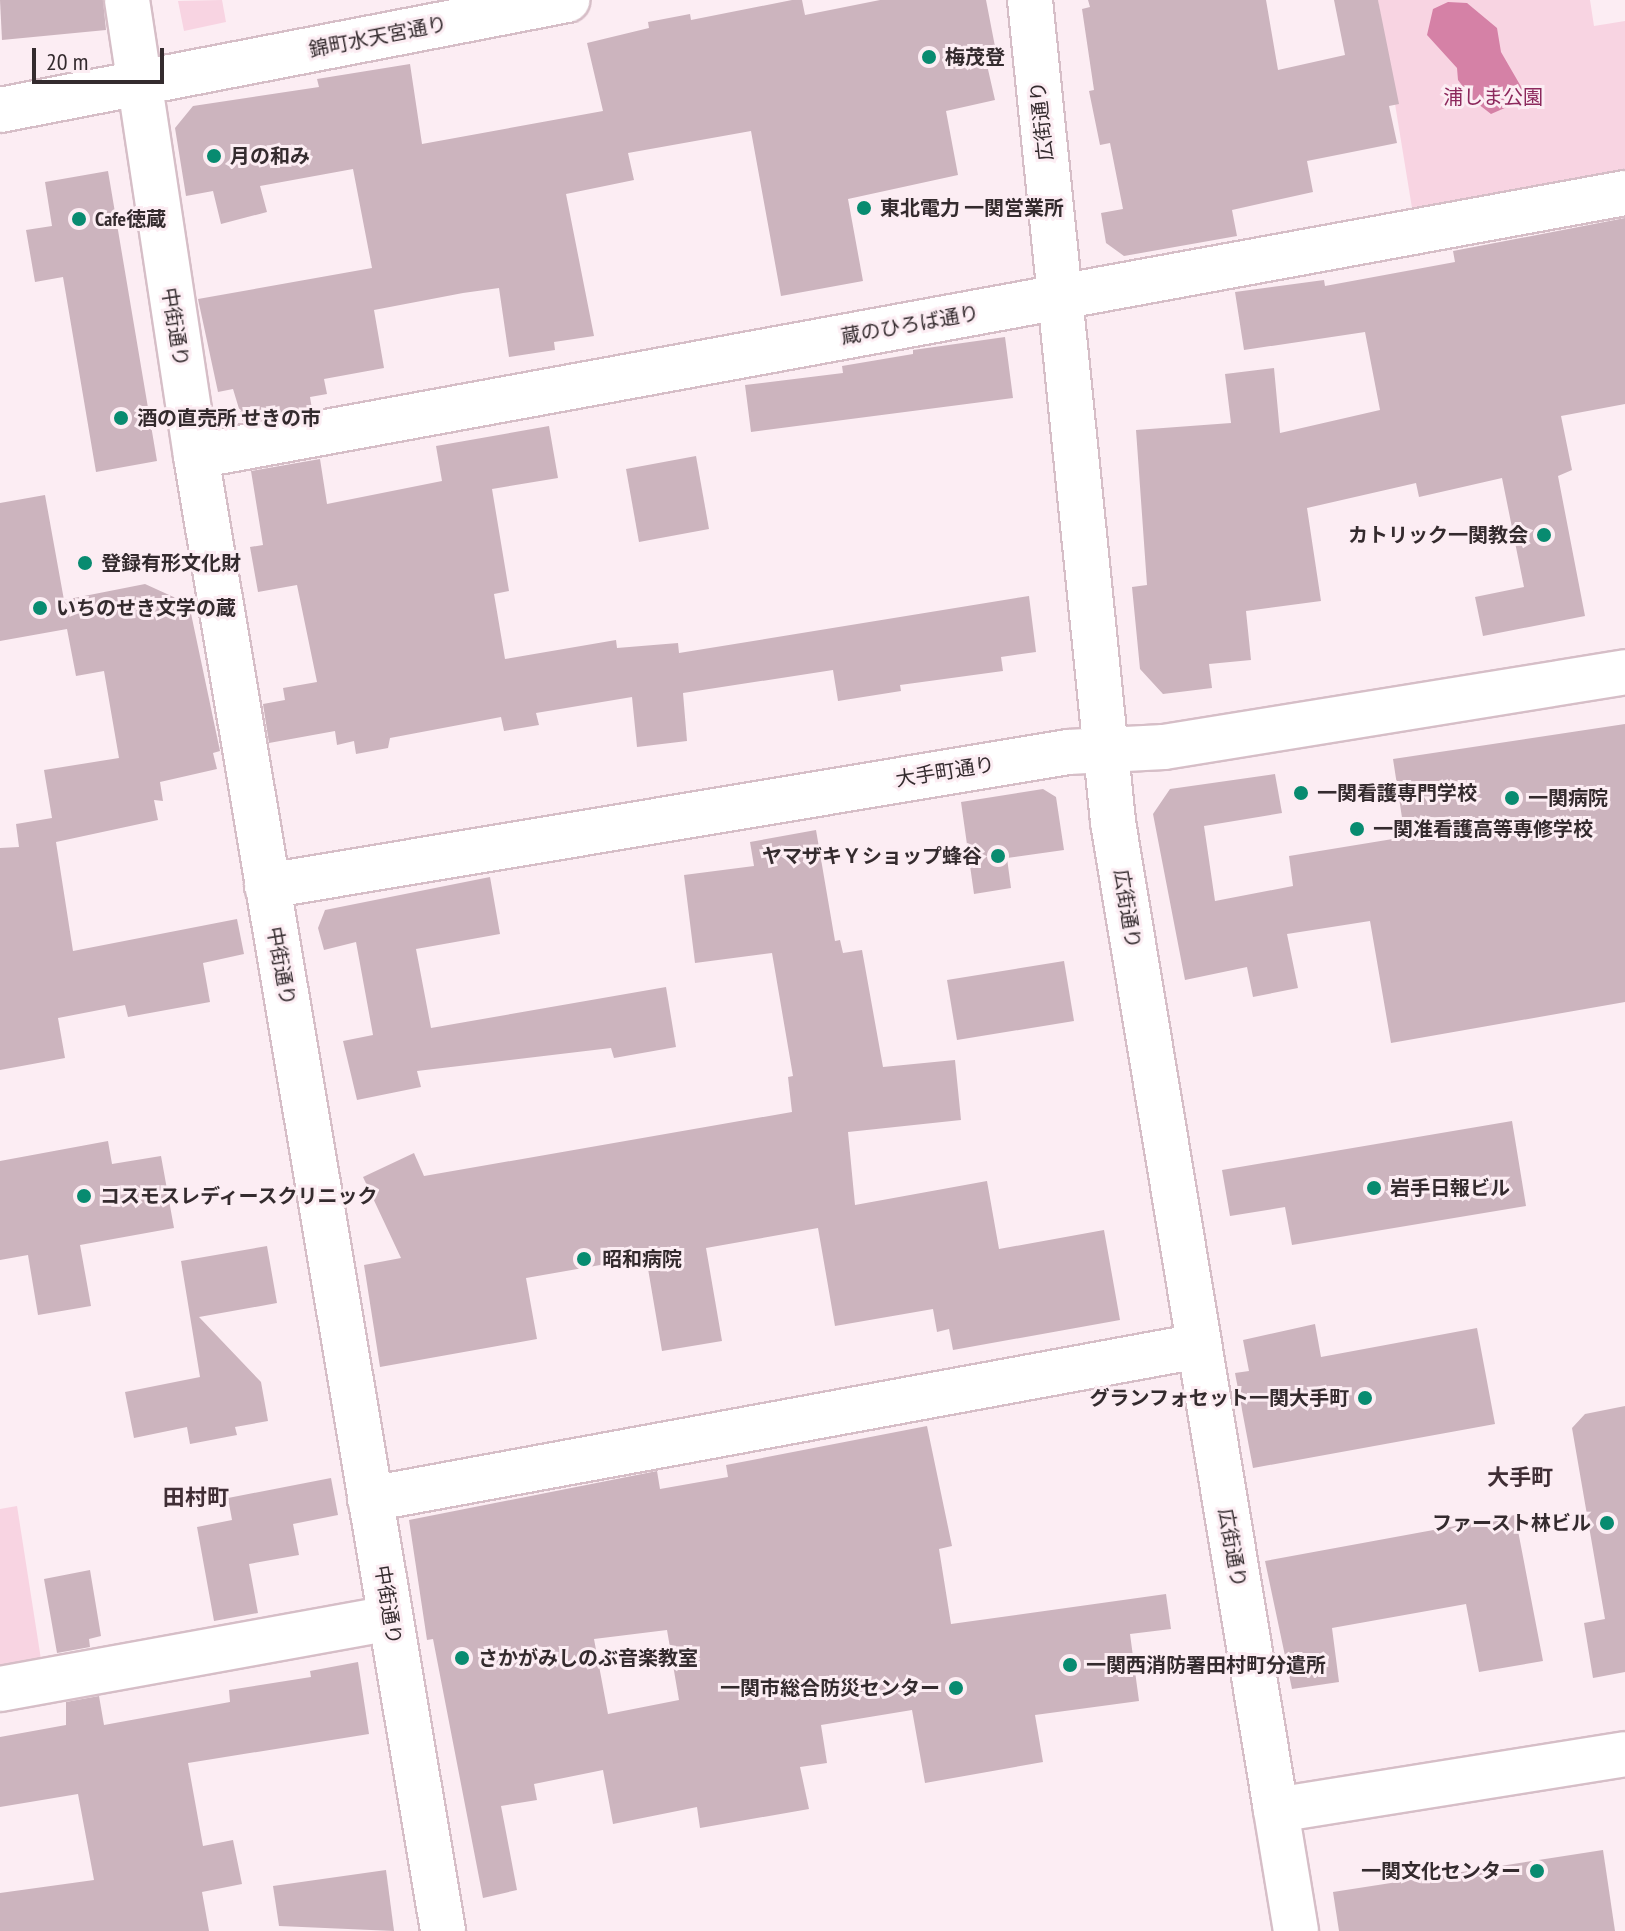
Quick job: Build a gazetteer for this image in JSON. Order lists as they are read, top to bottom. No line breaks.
{"streets":{"street":["錦町水天宮通り","広街通り","蔵のひろば通り","中街通り","大手町通り"]},"crossings":[["錦町水天宮通り","中街通り"],["広街通り","蔵のひろば通り"],["広街通り","大手町通り"],["蔵のひろば通り","中街通り"],["中街通り","大手町通り"]],"districts":["大手町","田村町"],"parks":["浦しま公園"],"places":["梅茂登","月の和み","東北電力 一関営業所","Cafe徳蔵","酒の直売所 せきの市","カトリック一関教会","登録有形文化財","いちのせき文学の蔵","一関看護専門学校","一関病院","一関准看護高等専修学校","ヤマザキＹショップ蜂谷","岩手日報ビル","コスモスレディースクリニック","昭和病院","グランフォセット一関大手町","ファースト林ビル","さかがみしのぶ音楽教室","一関西消防署田村町分遣所","一関市総合防災センター","一関文化センター"],"scale_bar":"20 m"}
